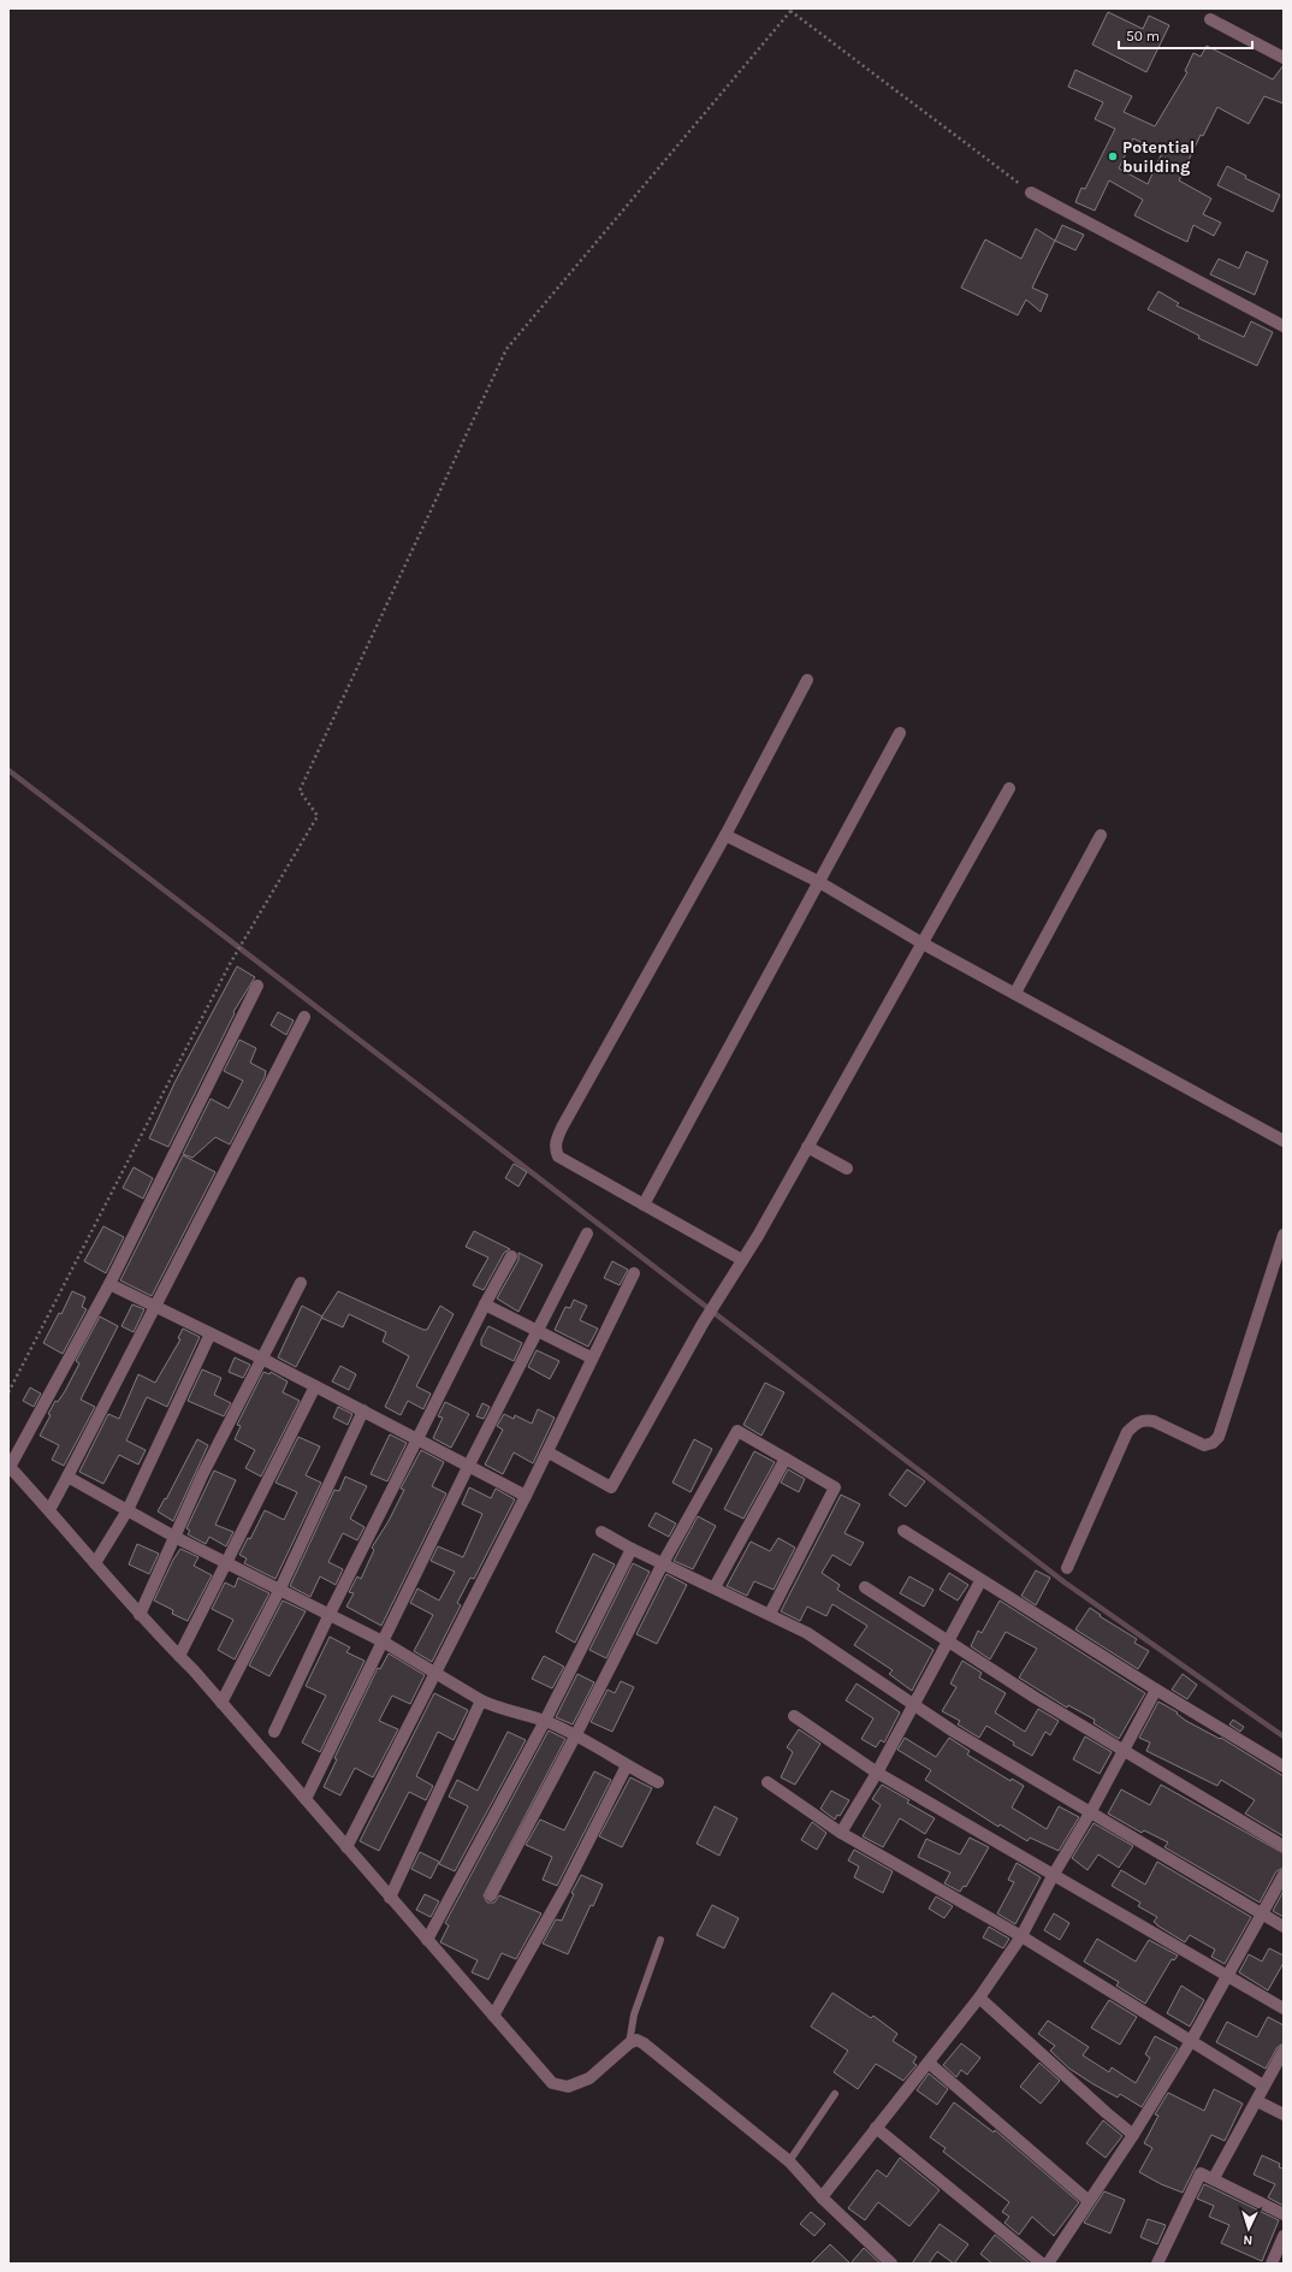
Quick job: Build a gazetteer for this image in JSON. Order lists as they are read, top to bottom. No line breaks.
{"places":["Potential building"],"scale_bar":"50 m","north":"bottom"}
